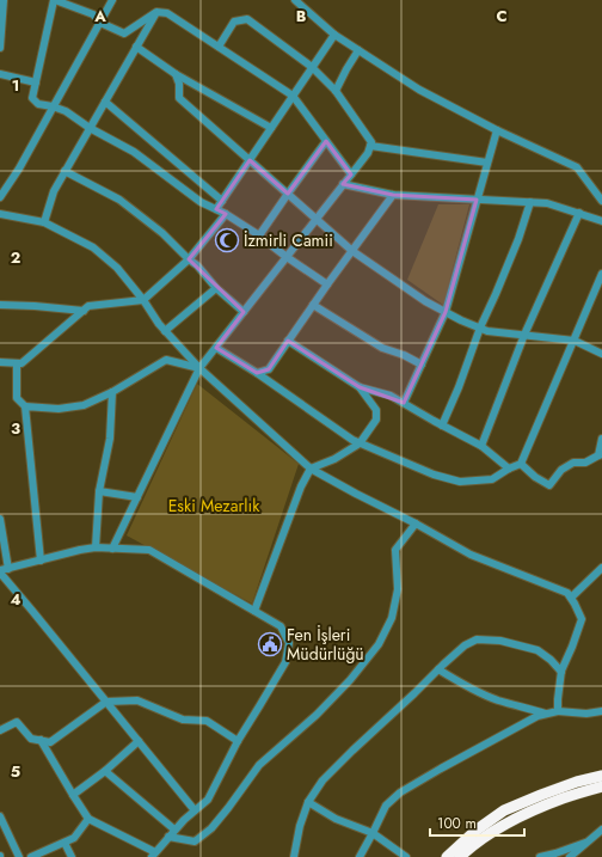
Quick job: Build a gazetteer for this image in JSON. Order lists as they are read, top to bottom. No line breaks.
{"parks":["Eski Mezarlık"],"places":{"mosque":["İzmirli Camii"],"public building":["Fen İşleri Müdürlüğü"]},"scale_bar":"100 m","grid":{"columns":["A","B","C"],"rows":["1","2","3","4","5"]}}
